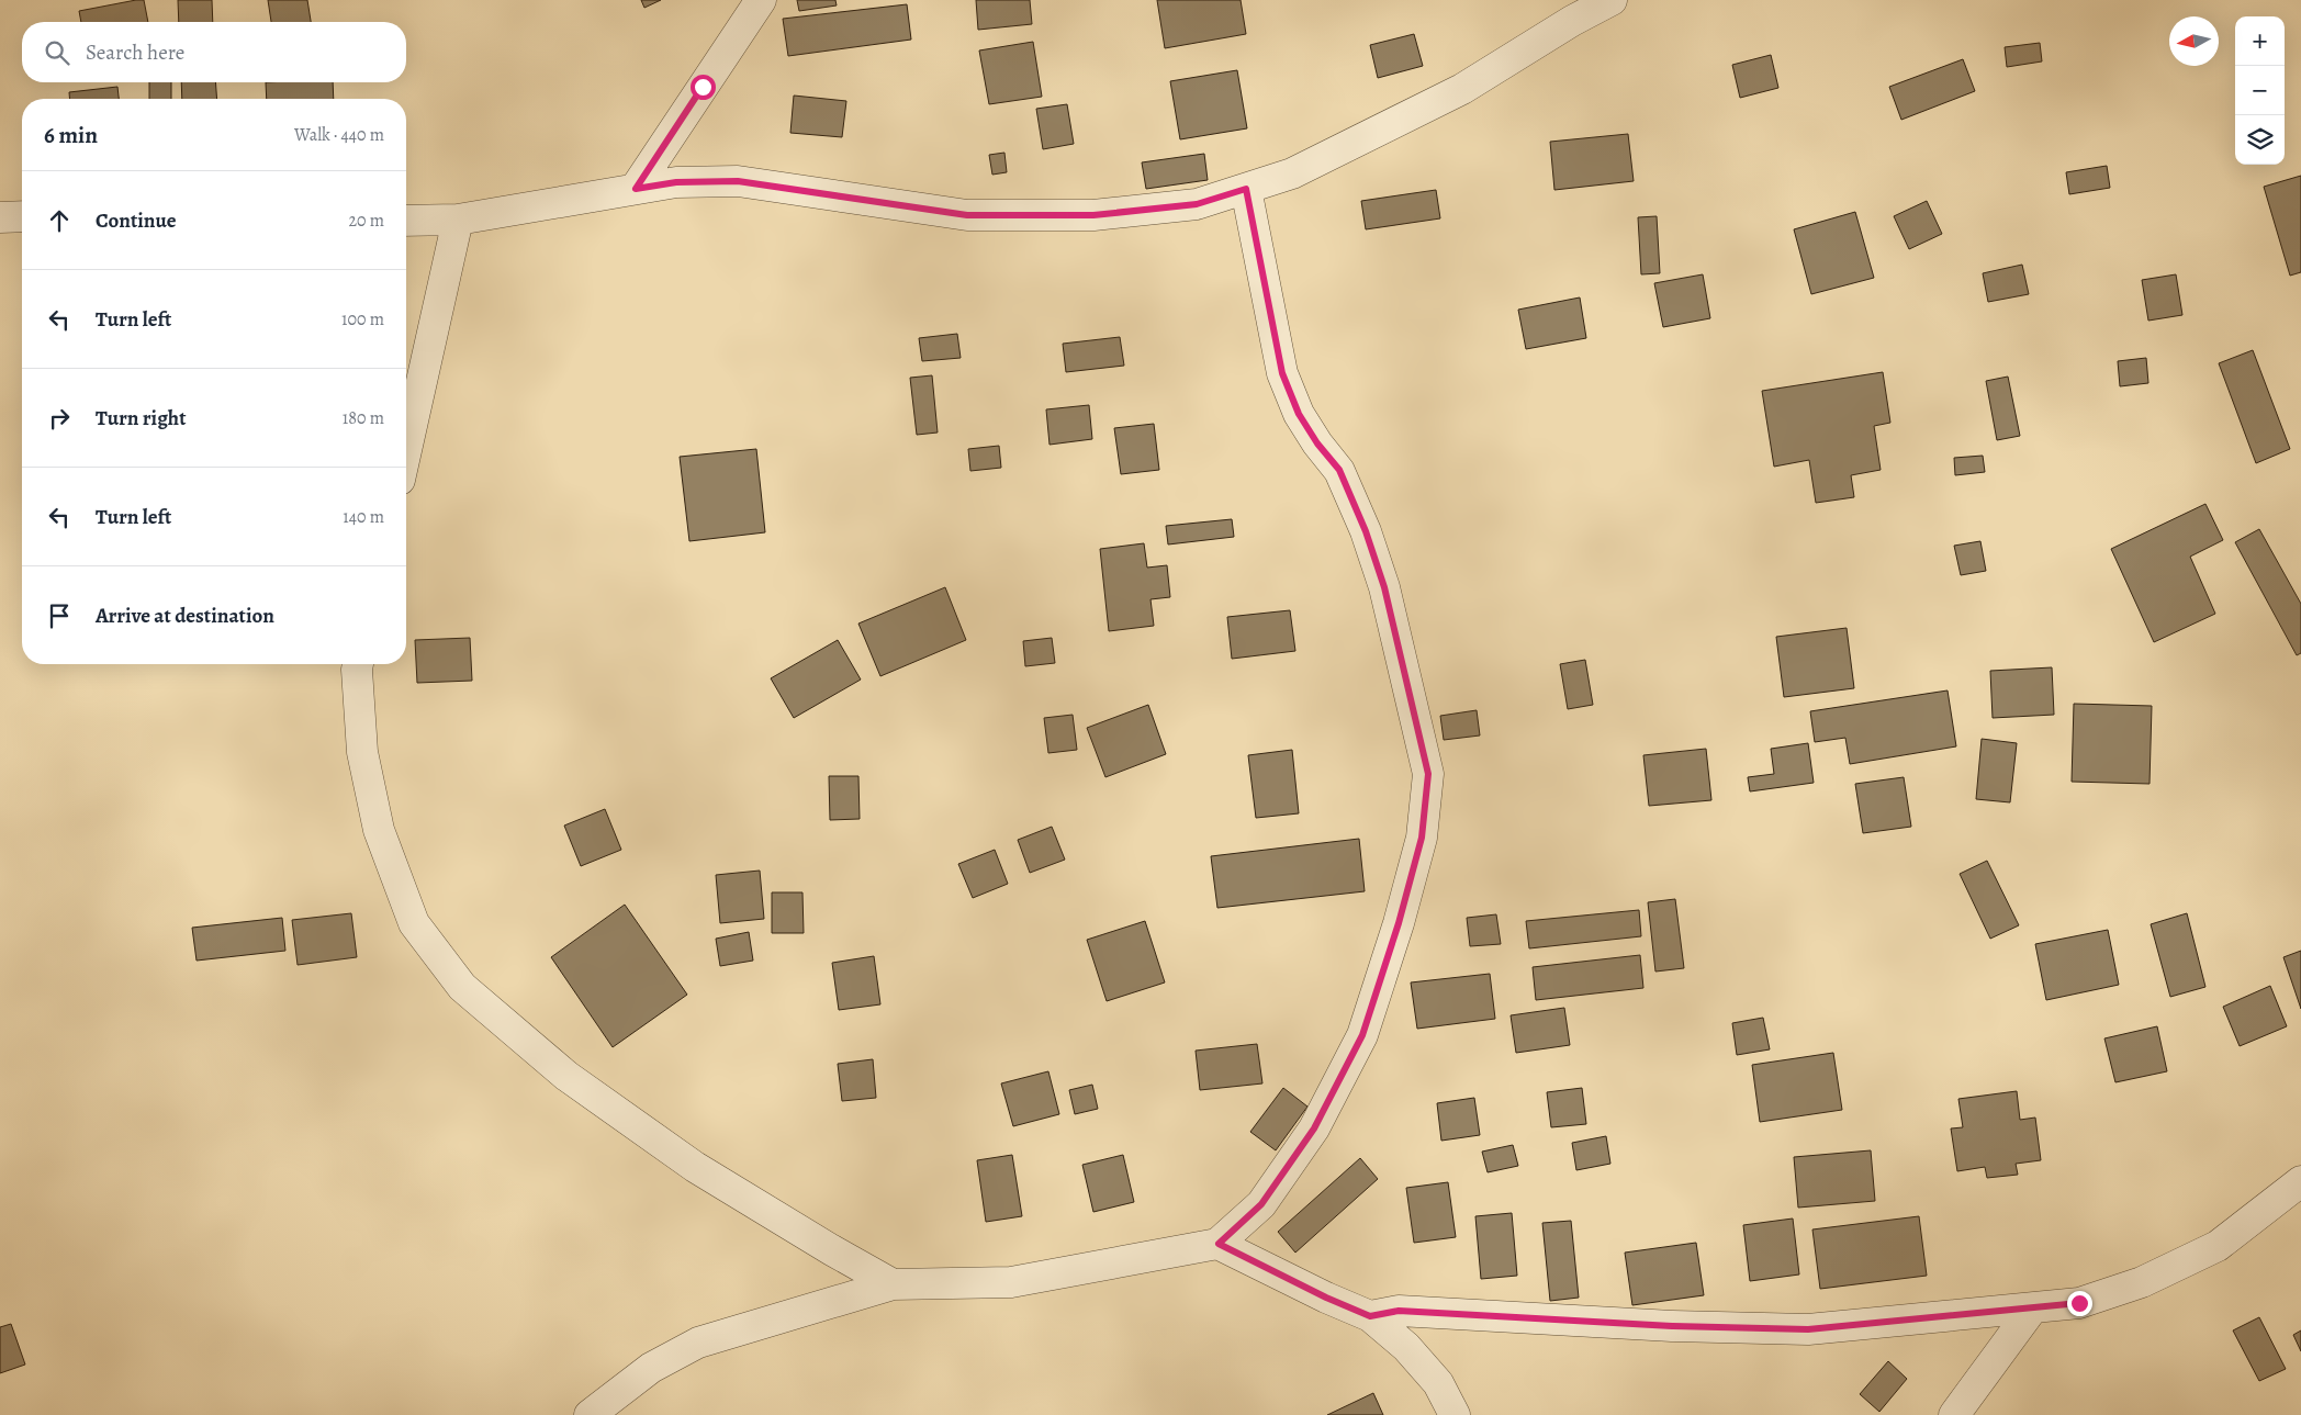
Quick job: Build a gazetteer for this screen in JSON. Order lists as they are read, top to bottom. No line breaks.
{"north":"left","page":{"map_buttons":["+","−"],"search":"Search here","heading":["6 min","Walk · 440 m"],"list":[["Continue","20 m"],["Turn left","100 m"],["Turn right","180 m"],["Turn left","140 m"],"Arrive at destination"]}}
